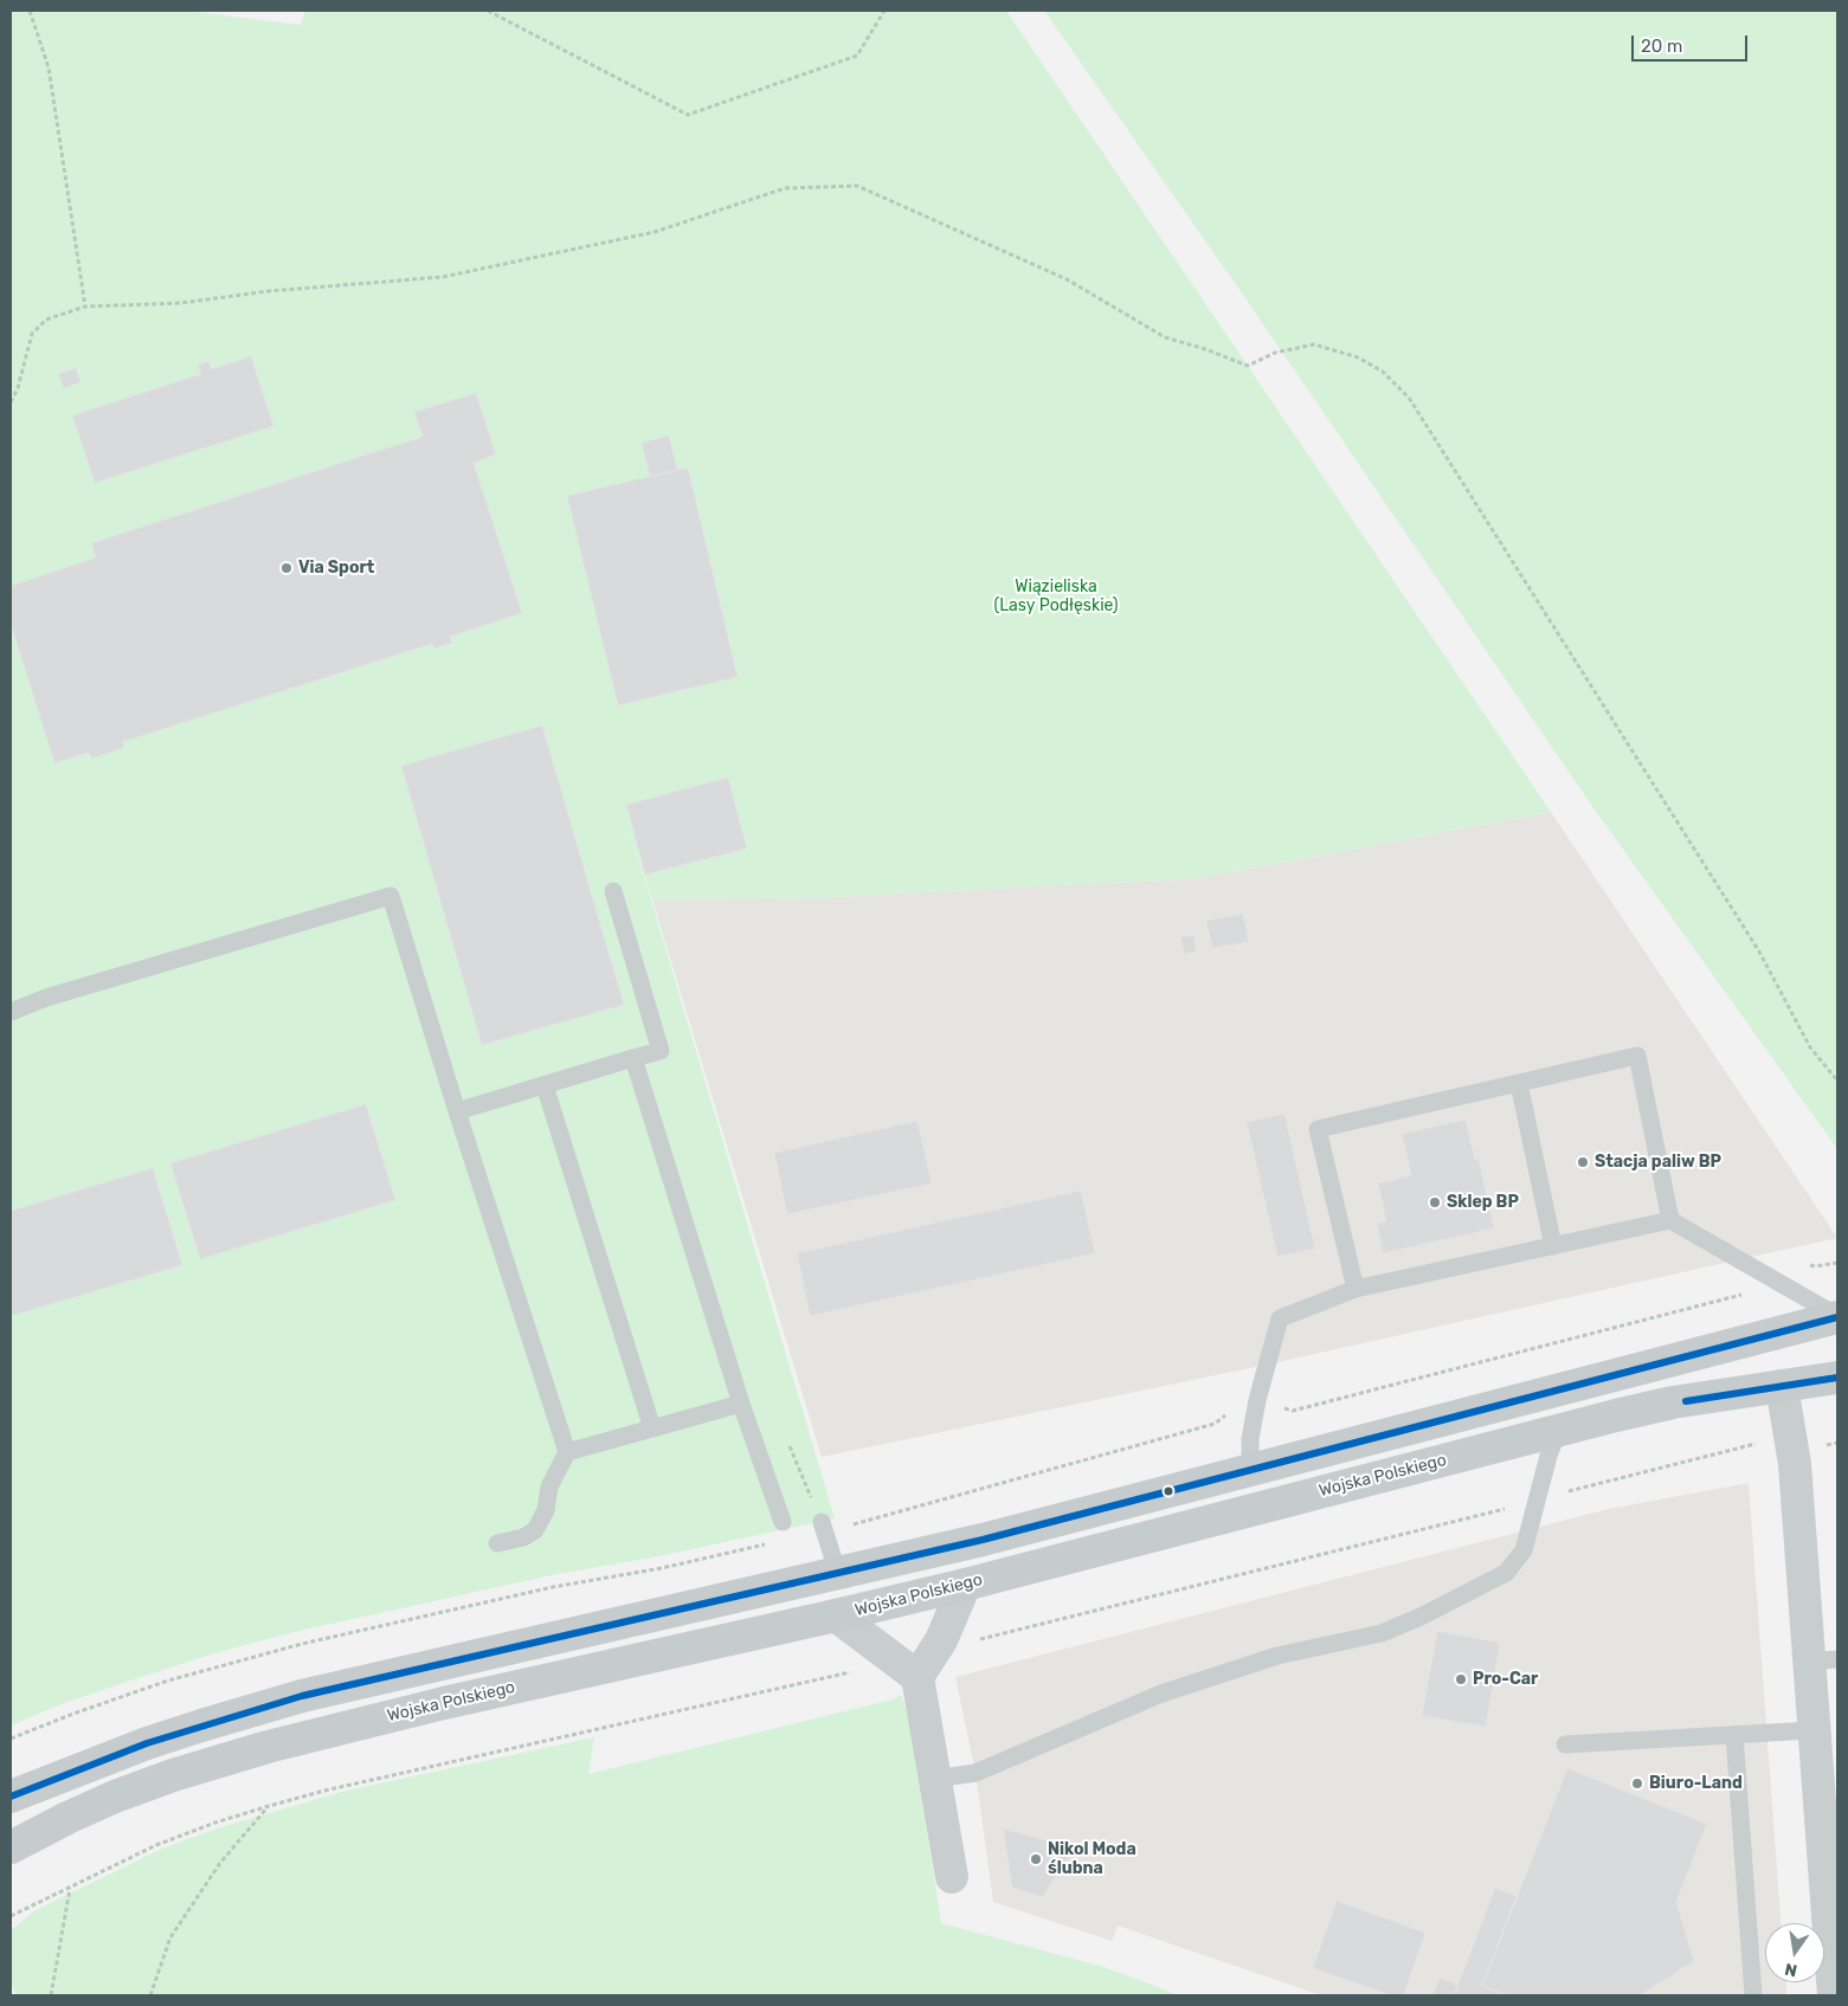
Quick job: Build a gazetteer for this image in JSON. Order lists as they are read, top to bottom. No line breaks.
{"streets":{"main road":["Wojska Polskiego"]},"parks":["Wiązieliska (Lasy Podłęskie)"],"places":["Via Sport","Stacja paliw BP","Sklep BP","Pro-Car","Biuro-Land","Nikol Moda ślubna"],"scale_bar":"20 m","north":"bottom"}
